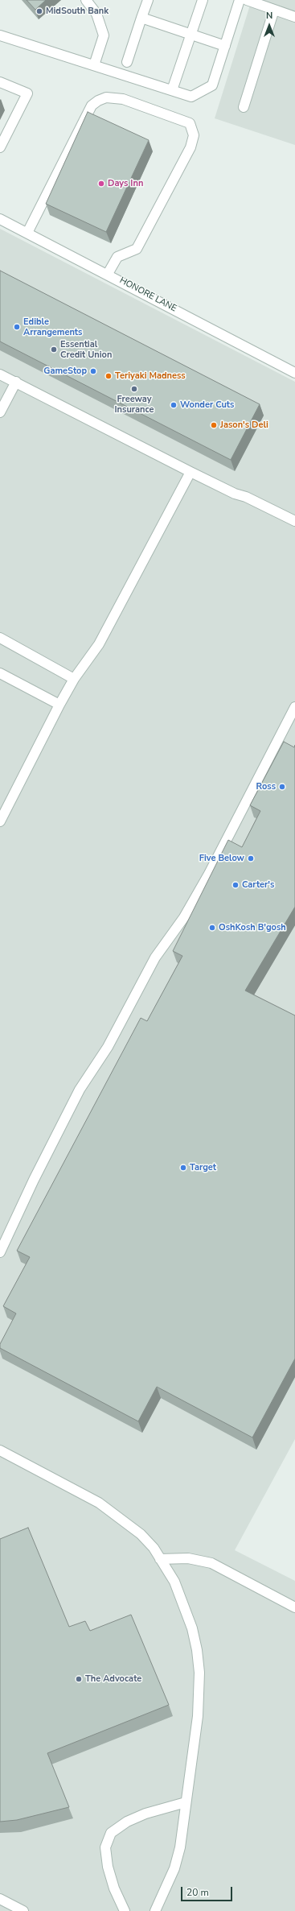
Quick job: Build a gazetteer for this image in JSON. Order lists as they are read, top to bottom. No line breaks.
{"streets":{"street":["HONORE LANE"]},"places":["MidSouth Bank","Days Inn","Edible Arrangements","Essential Credit Union","GameStop","Teriyaki Madness","Freeway Insurance","Wonder Cuts","Jason's Deli","Ross","Five Below","Carter's","OshKosh B'gosh","Target","The Advocate"],"scale_bar":"20 m","north":"top"}
